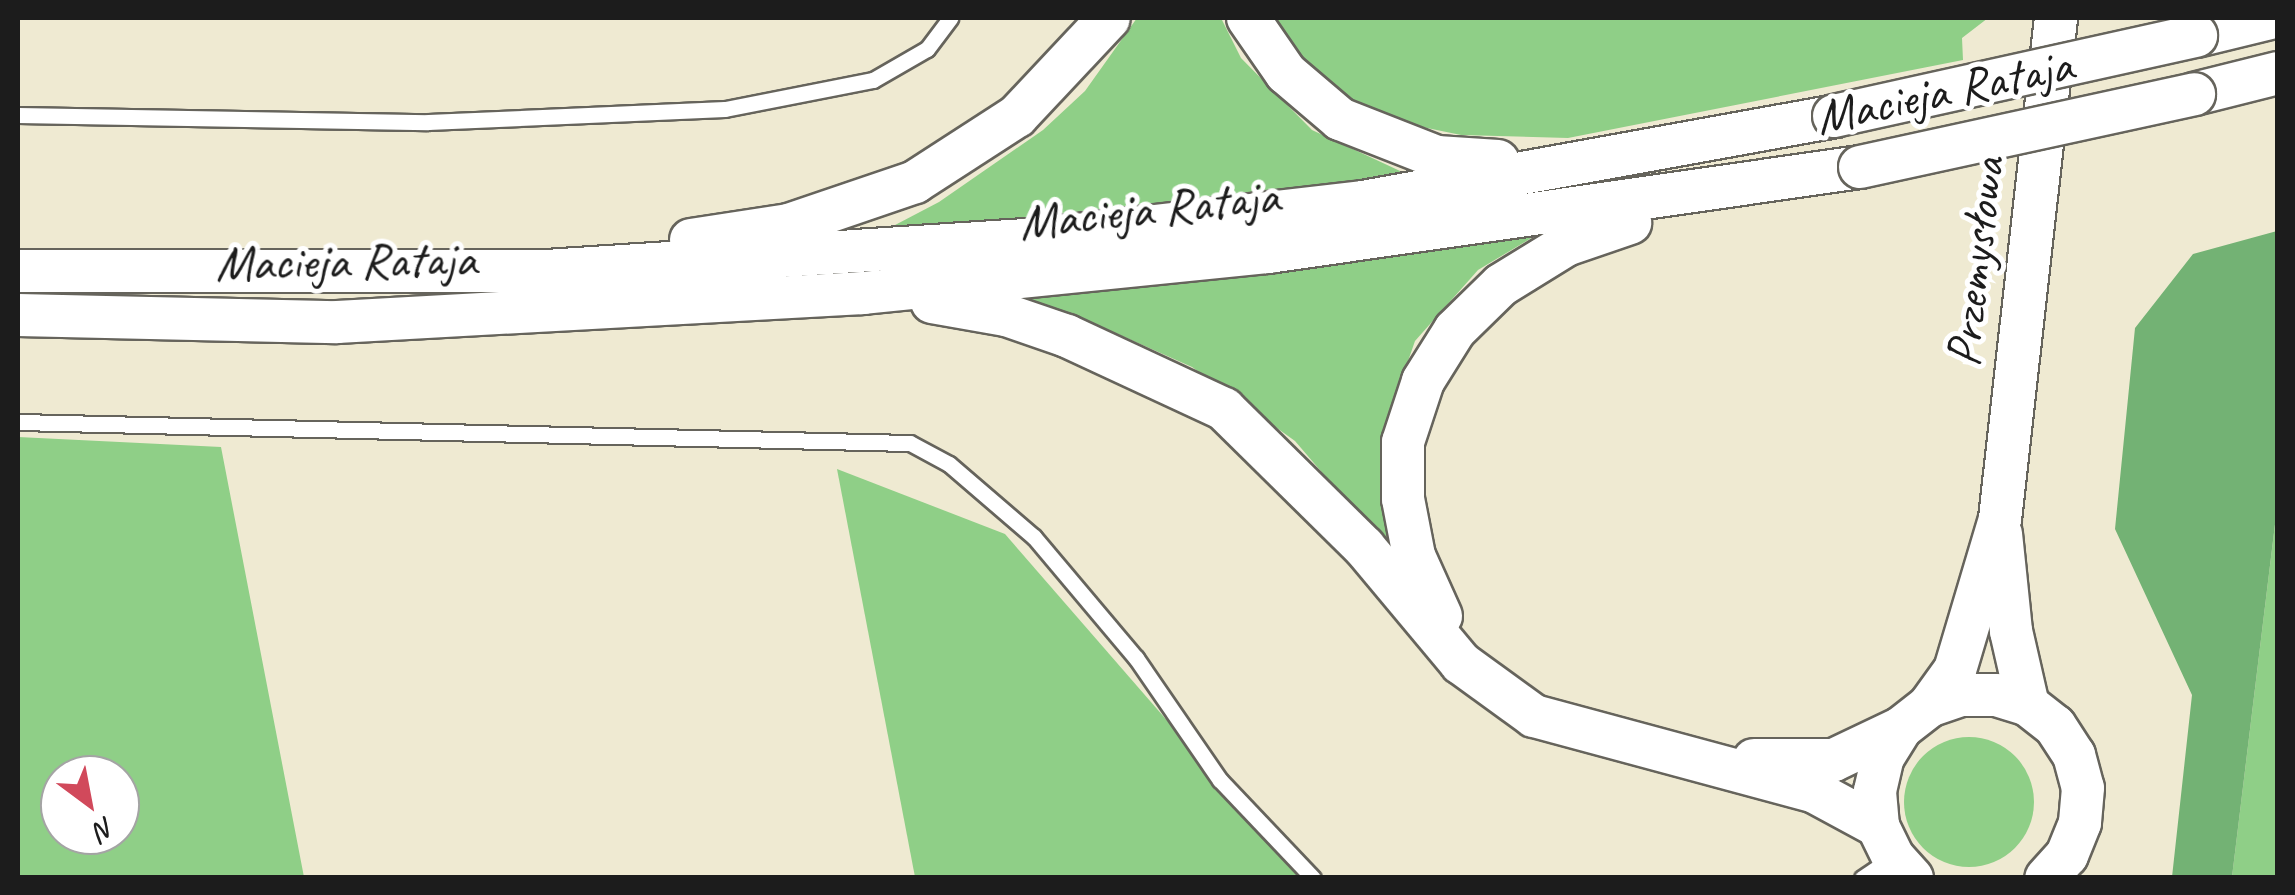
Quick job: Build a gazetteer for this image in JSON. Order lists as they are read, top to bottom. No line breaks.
{"streets":{"main road":["Macieja Rataja","Przemysłowa"]},"north":"bottom right"}
